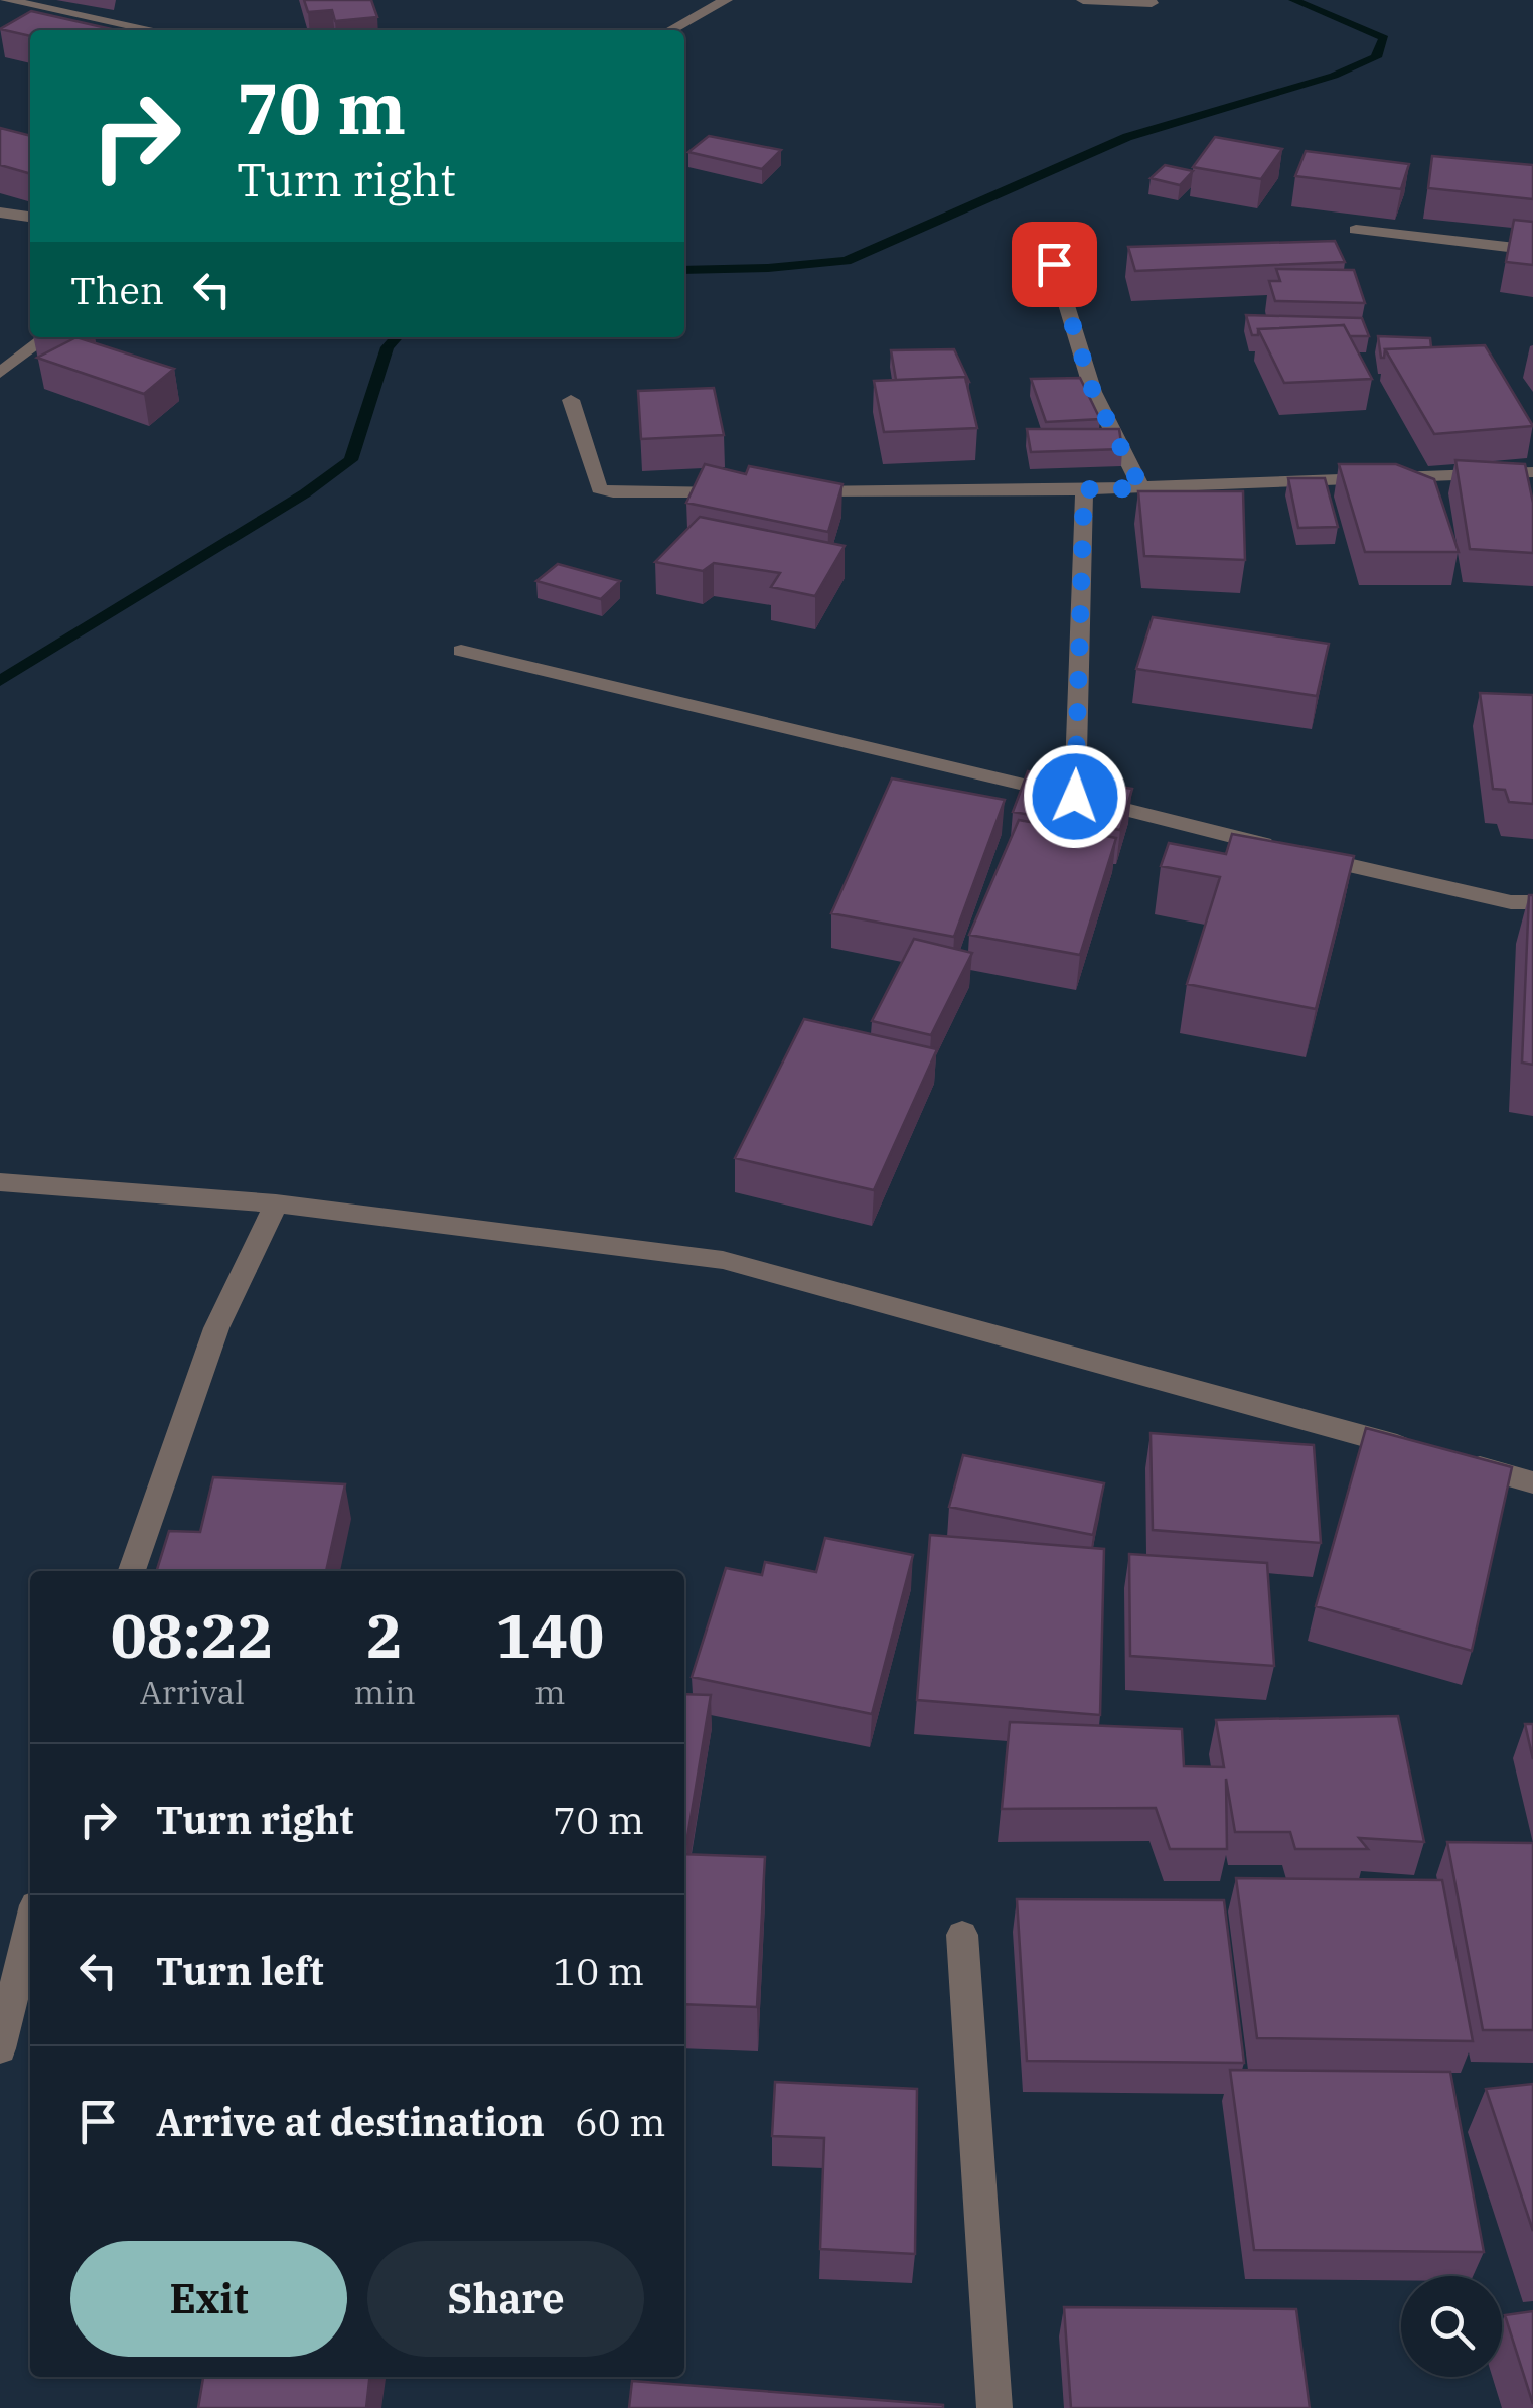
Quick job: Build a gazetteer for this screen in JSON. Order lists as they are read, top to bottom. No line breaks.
{"page":{"turn":["70 m","Turn right"],"then":"Then","eta":["08:22","Arrival","2","min","140","m"],"list":[{"name":"Turn right","value":"70 m"},{"name":"Turn left","value":"10 m"},{"name":"Arrive at destination","value":"60 m"}],"buttons":["Exit","Share"]}}
